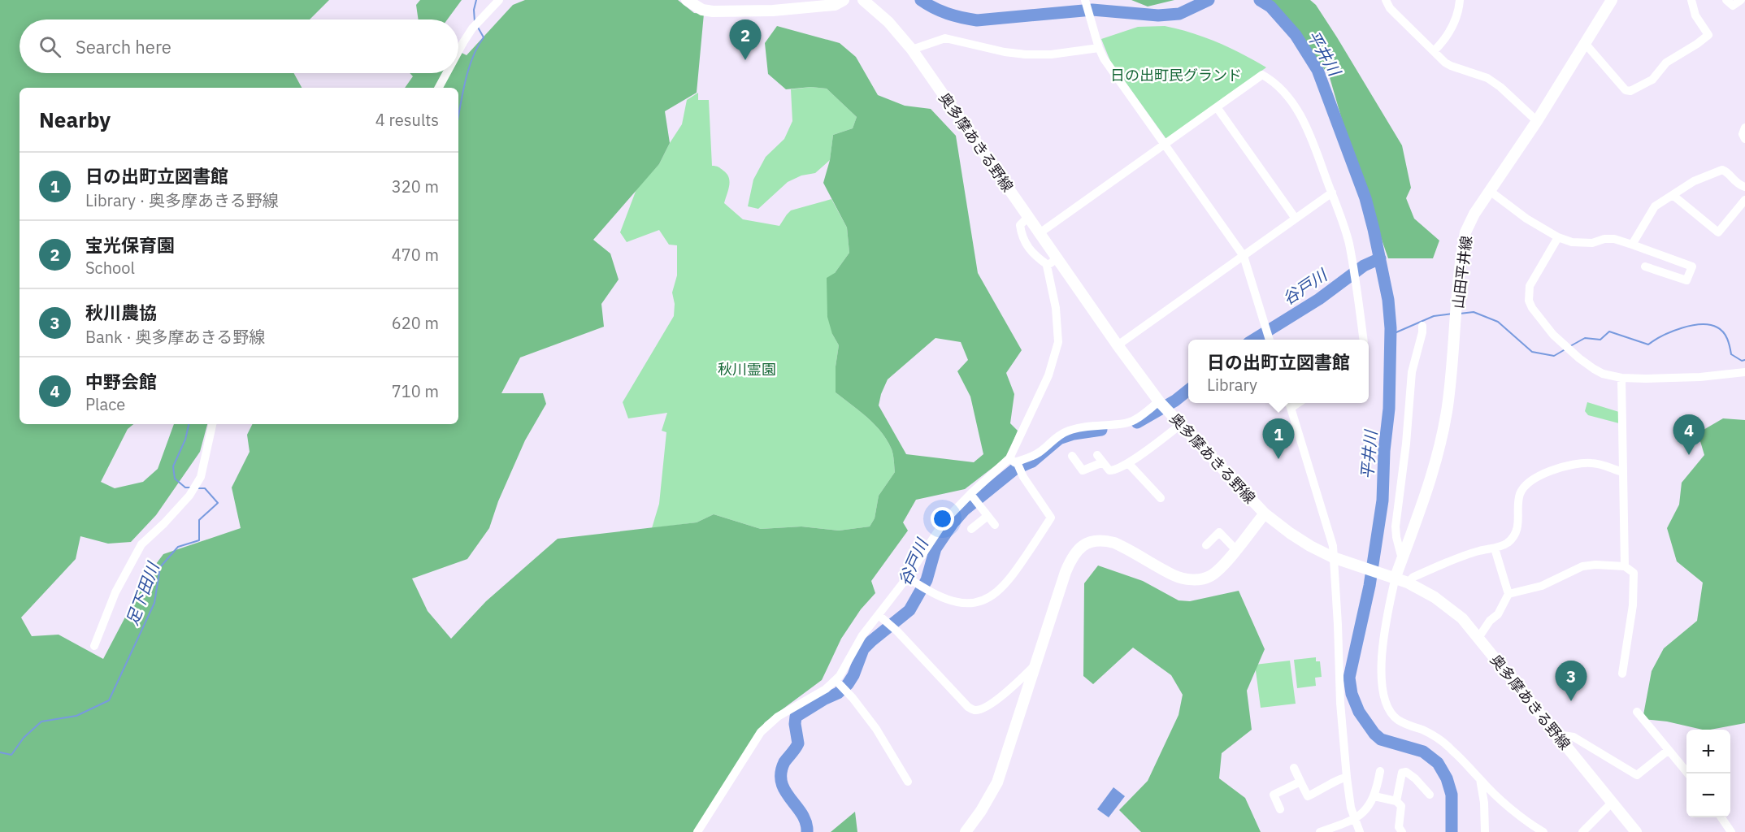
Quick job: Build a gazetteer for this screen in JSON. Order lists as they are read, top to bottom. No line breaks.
{"streets":{"main road":["奥多摩あきる野線","山田平井線"]},"crossings":[["奥多摩あきる野線","山田平井線"]],"water":["平井川","谷戸川","足下田川"],"parks":["日の出町民グランド","秋川霊園"],"page":{"pins":["2","4","1","3"],"search":"Search here","heading":["Nearby","4 results"],"list":[{"mark":"1","name":"日の出町立図書館","note":"Library · 奥多摩あきる野線","value":"320 m"},{"mark":"2","name":"宝光保育園","note":"School","value":"470 m"},{"mark":"3","name":"秋川農協","note":"Bank · 奥多摩あきる野線","value":"620 m"},{"mark":"4","name":"中野会館","note":"Place","value":"710 m"}],"popup":["日の出町立図書館","Library"],"map_buttons":["+","−"]}}
